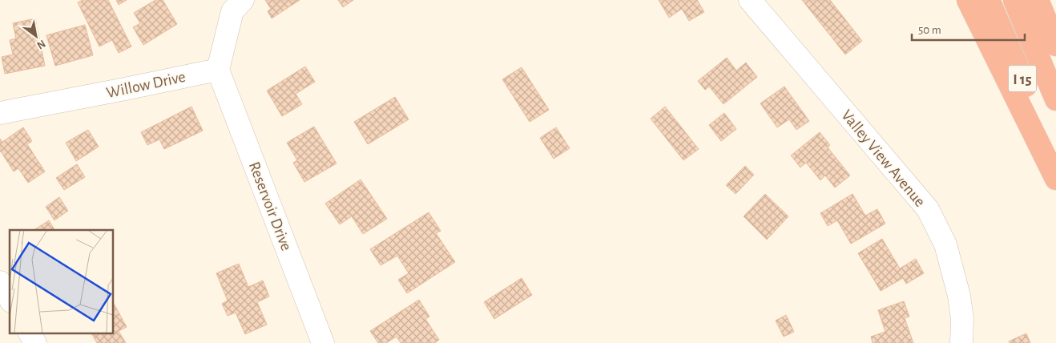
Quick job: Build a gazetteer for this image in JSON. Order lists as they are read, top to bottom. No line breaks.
{"streets":{"highway":["I 15"],"street":["Willow Drive","Valley View Avenue","Reservoir Drive"]},"crossings":[["Willow Drive","Reservoir Drive"]],"scale_bar":"50 m","north":"bottom right"}
